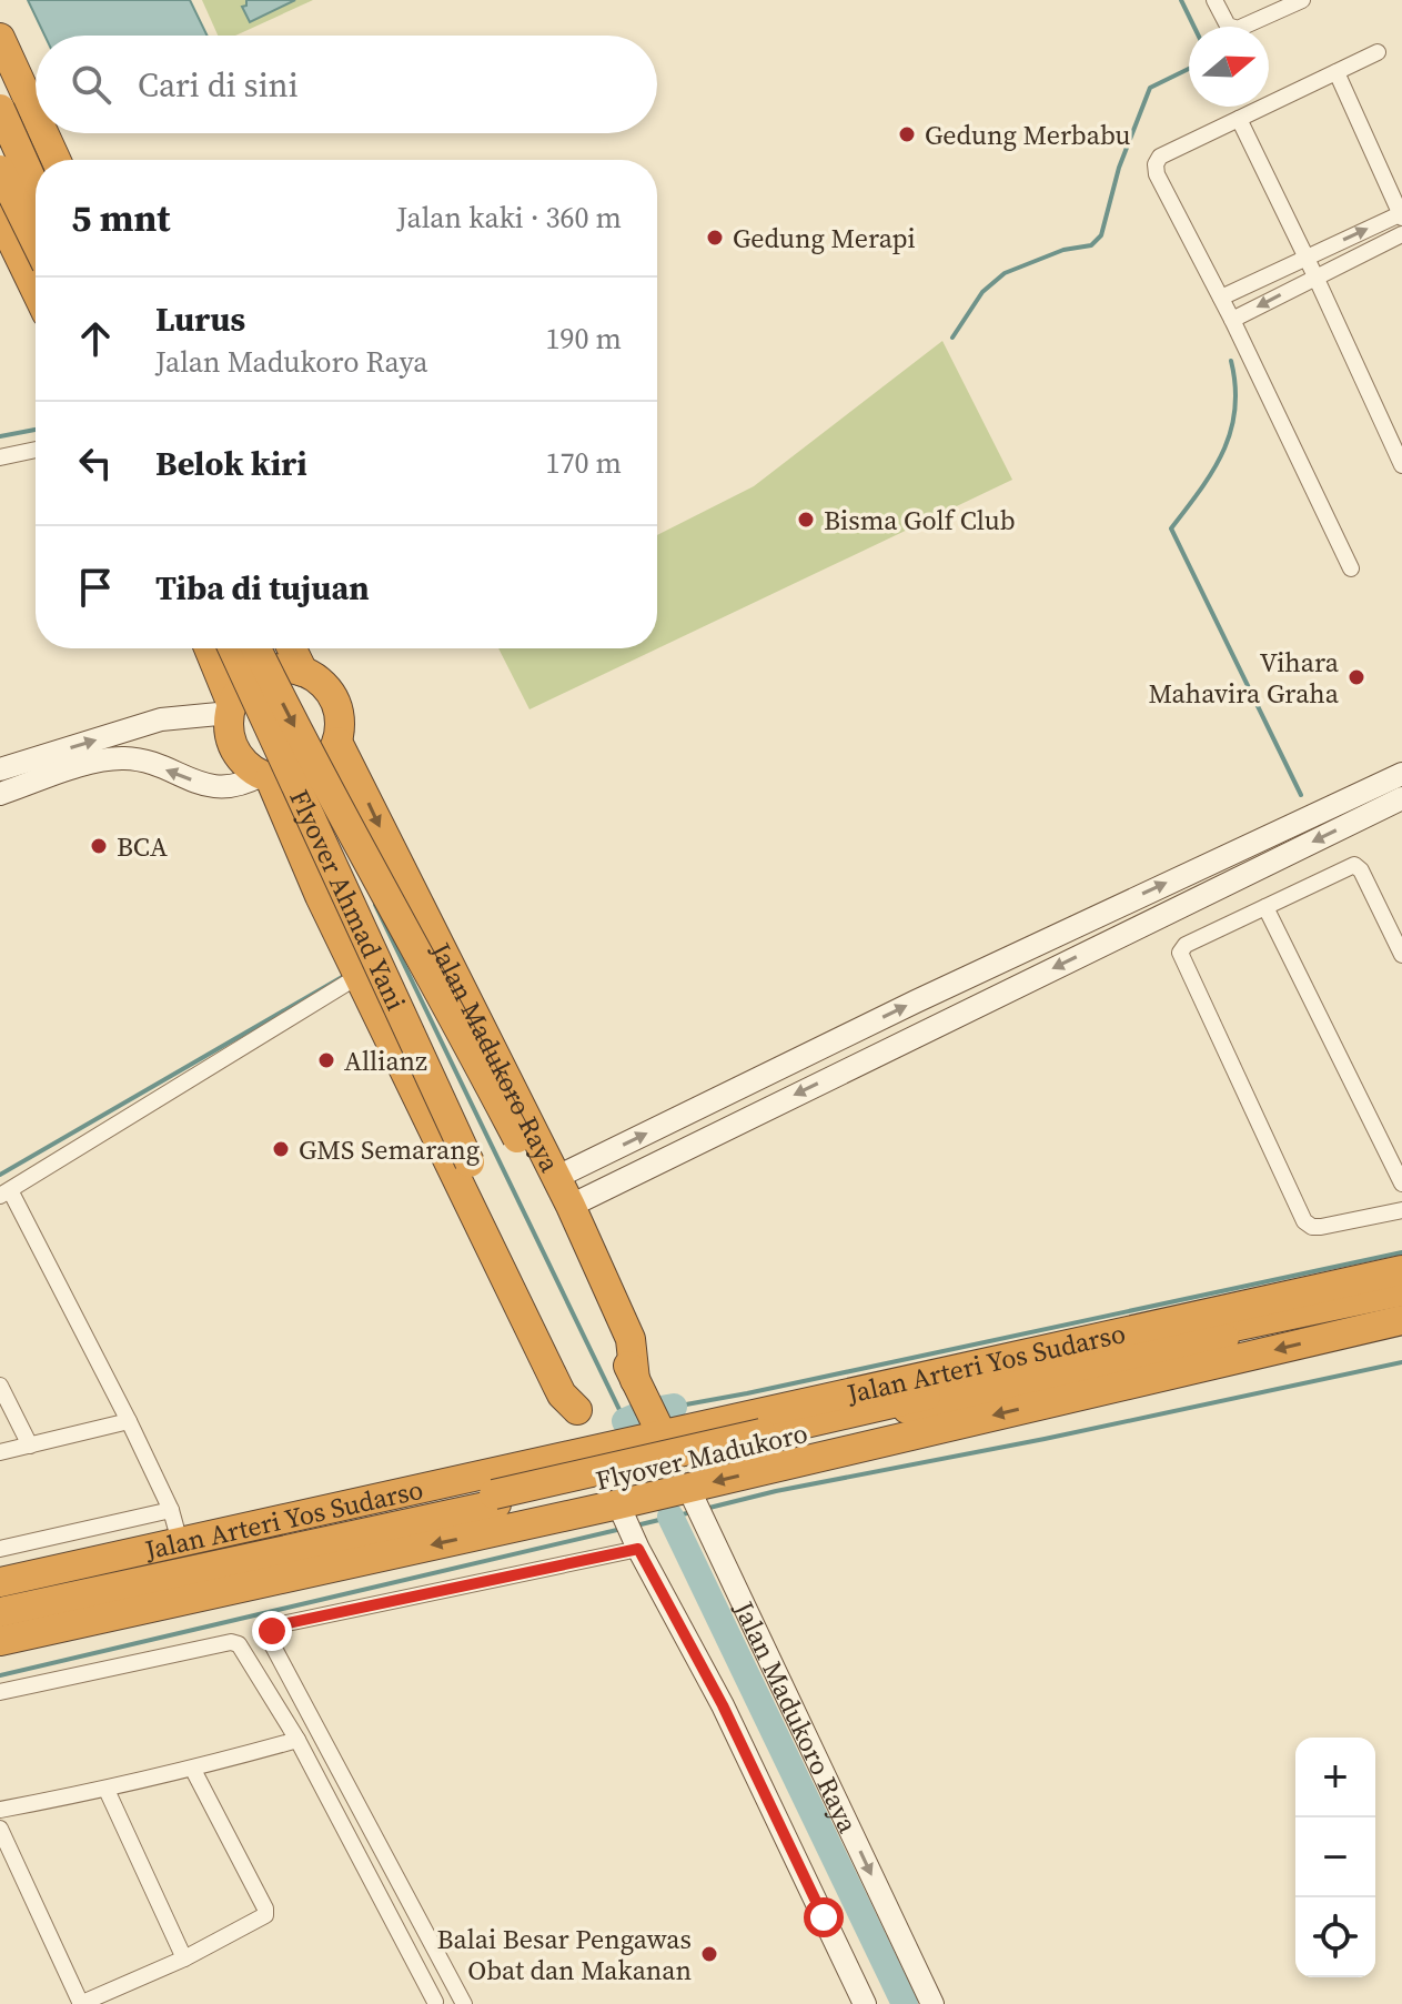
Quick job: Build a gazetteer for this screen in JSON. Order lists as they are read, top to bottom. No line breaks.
{"streets":{"highway":["Flyover Ahmad Yani","Jalan Madukoro Raya","Jalan Arteri Yos Sudarso","Flyover Madukoro"]},"crossings":[["Flyover Ahmad Yani","Jalan Madukoro Raya"],["Jalan Madukoro Raya","Jalan Arteri Yos Sudarso"]],"places":["Gedung Merbabu","Gedung Merapi","Bisma Golf Club","Vihara Mahavira Graha","BCA","Allianz","GMS Semarang","Balai Besar Pengawas Obat dan Makanan"],"north":"right","page":{"search":"Cari di sini","heading":["5 mnt","Jalan kaki · 360 m"],"list":[["Lurus","Jalan Madukoro Raya","190 m"],["Belok kiri","170 m"],"Tiba di tujuan"],"map_buttons":["+","−"]}}
